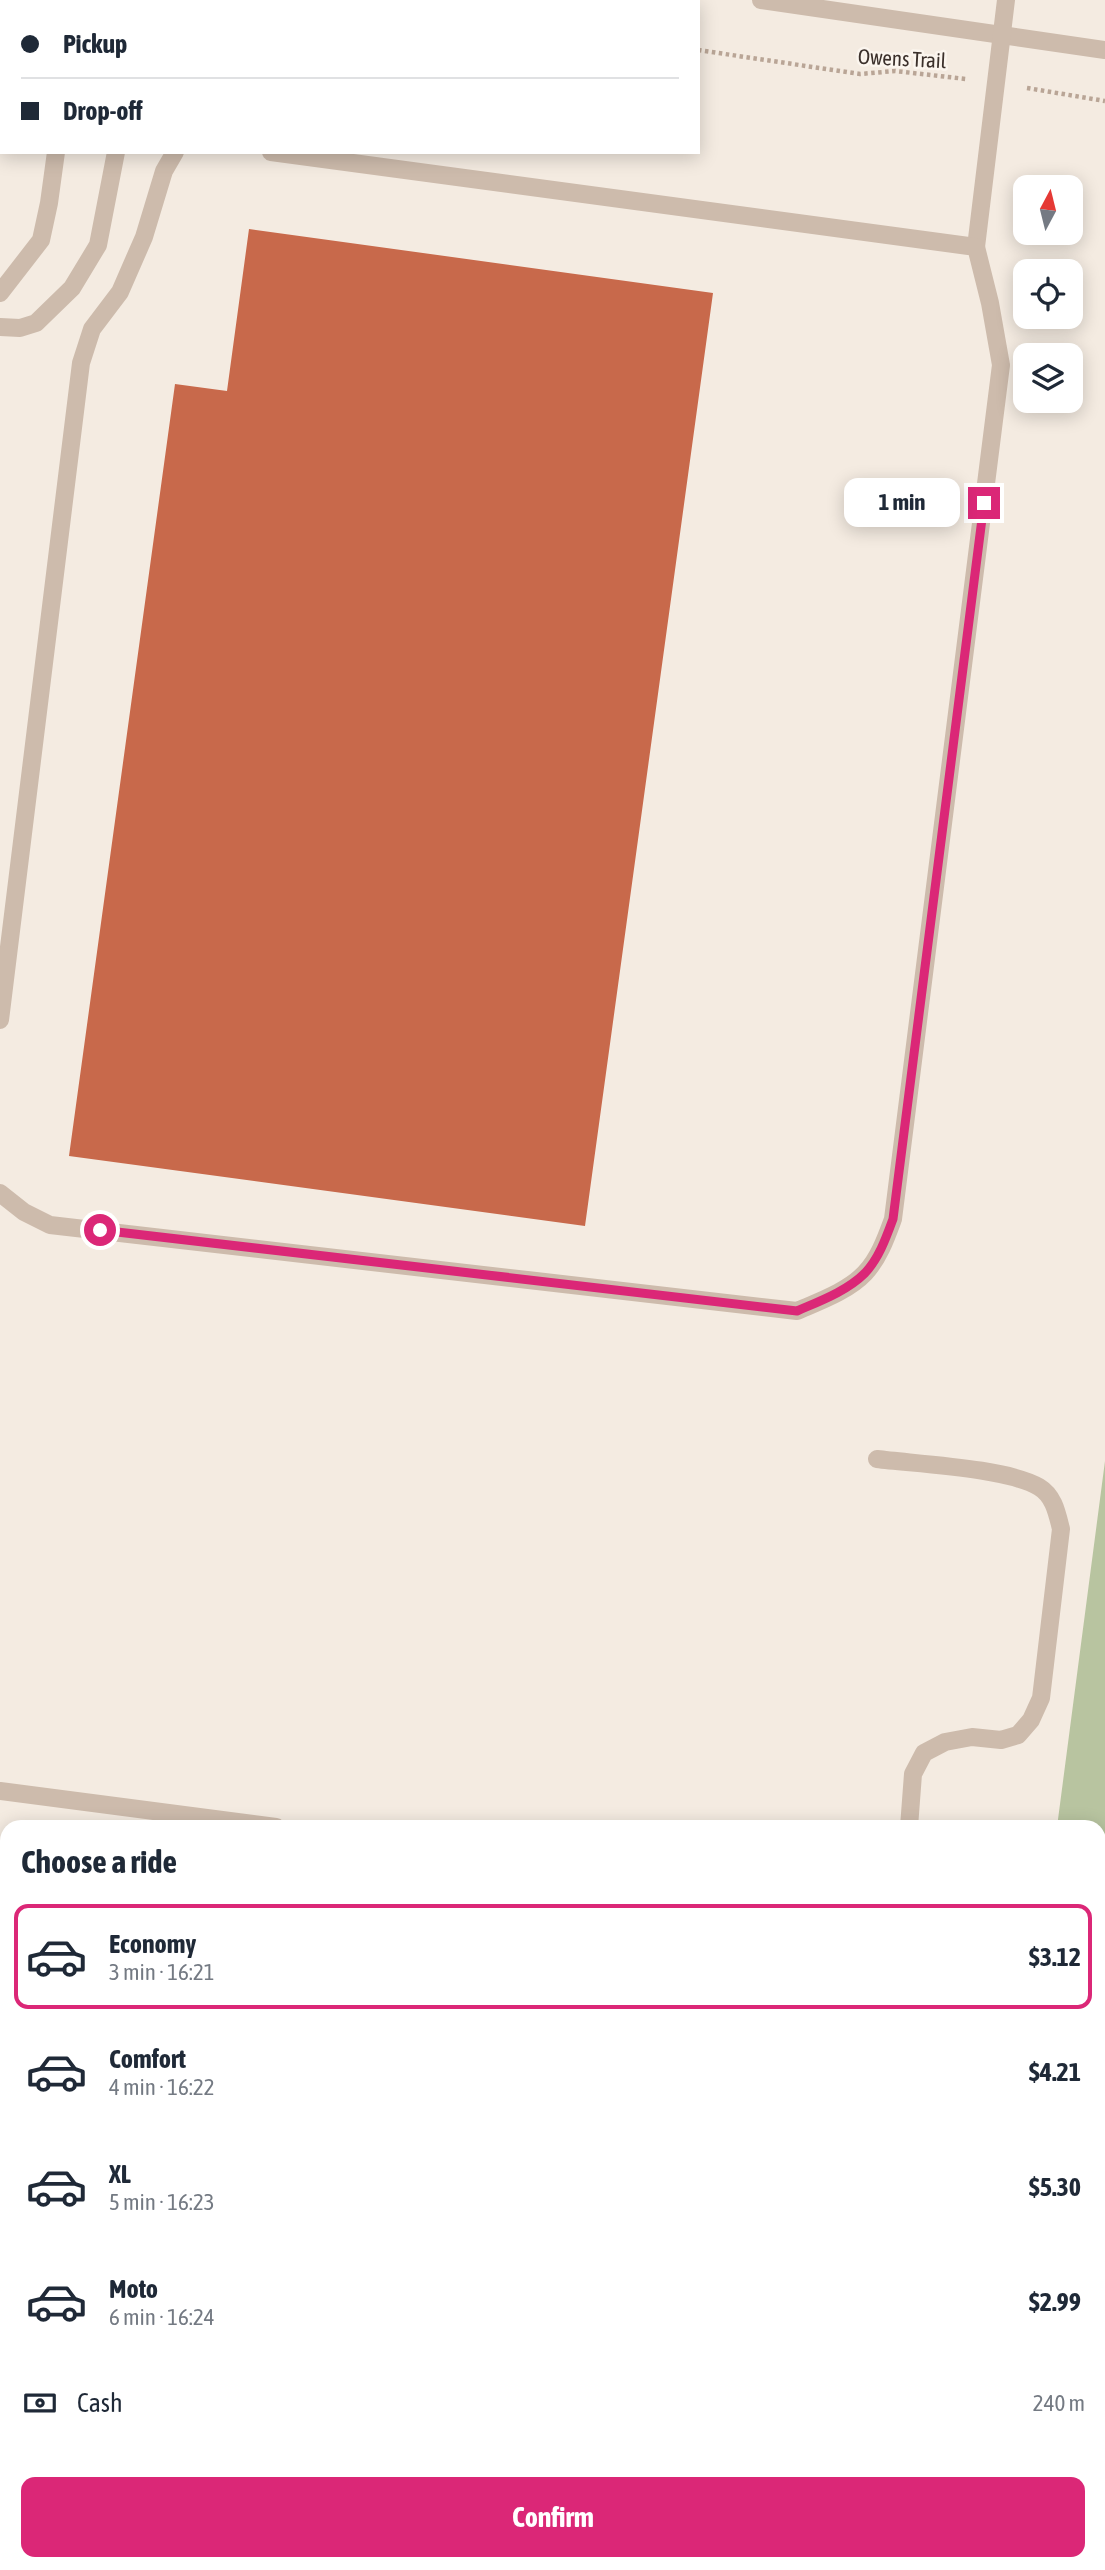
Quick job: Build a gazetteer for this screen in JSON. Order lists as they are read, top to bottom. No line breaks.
{"streets":{"path":["Owens Trail"]},"north":"top","page":{"banner":["Pickup","Drop-off"],"bubble":"1 min","heading":"Choose a ride","list":[{"name":"Economy","note":"3 min · 16:21","value":"$3.12"},{"name":"Comfort","note":"4 min · 16:22","value":"$4.21"},{"name":"XL","note":"5 min · 16:23","value":"$5.30"},{"name":"Moto","note":"6 min · 16:24","value":"$2.99"}],"pay":["Cash","240 m"],"buttons":"Confirm"}}
